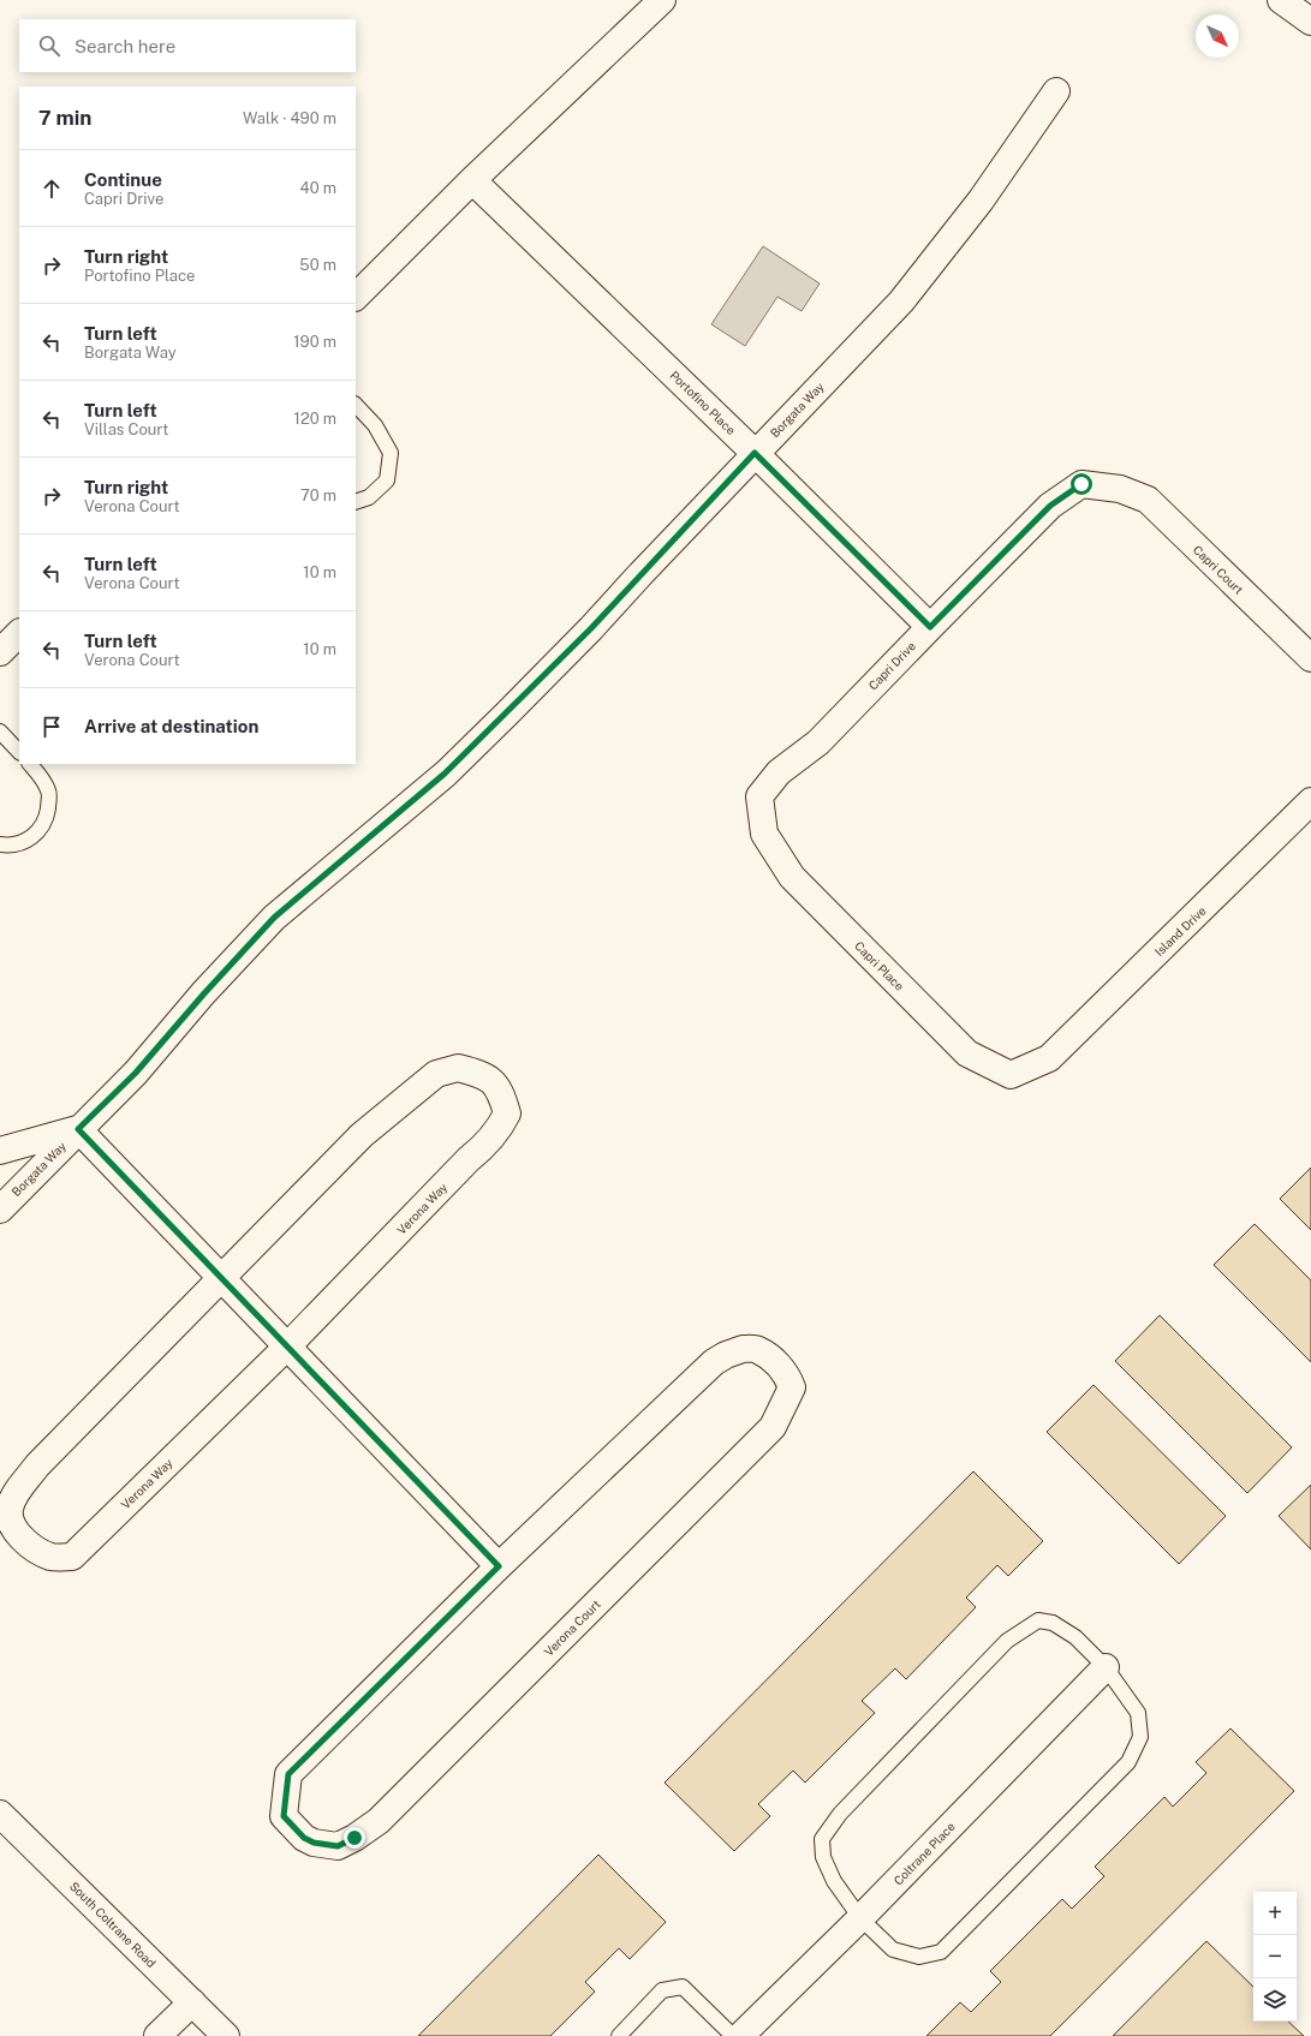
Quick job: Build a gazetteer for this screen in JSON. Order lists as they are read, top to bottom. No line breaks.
{"streets":{"street":["Portofino Place","Borgata Way","Capri Court","Capri Drive","Island Drive","Capri Place","Verona Way","Verona Court","Coltrane Place","South Coltrane Road"]},"crossings":[["Portofino Place","Borgata Way"],["Portofino Place","Capri Drive"],["Capri Court","Capri Drive"],["Capri Drive","Capri Place"],["Island Drive","Capri Place"]],"north":"bottom right","page":{"search":"Search here","heading":["7 min","Walk · 490 m"],"list":[["Continue","Capri Drive","40 m"],["Turn right","Portofino Place","50 m"],["Turn left","Borgata Way","190 m"],["Turn left","Villas Court","120 m"],["Turn right","Verona Court","70 m"],["Turn left","Verona Court","10 m"],["Turn left","Verona Court","10 m"],"Arrive at destination"],"map_buttons":["+","−"]}}
